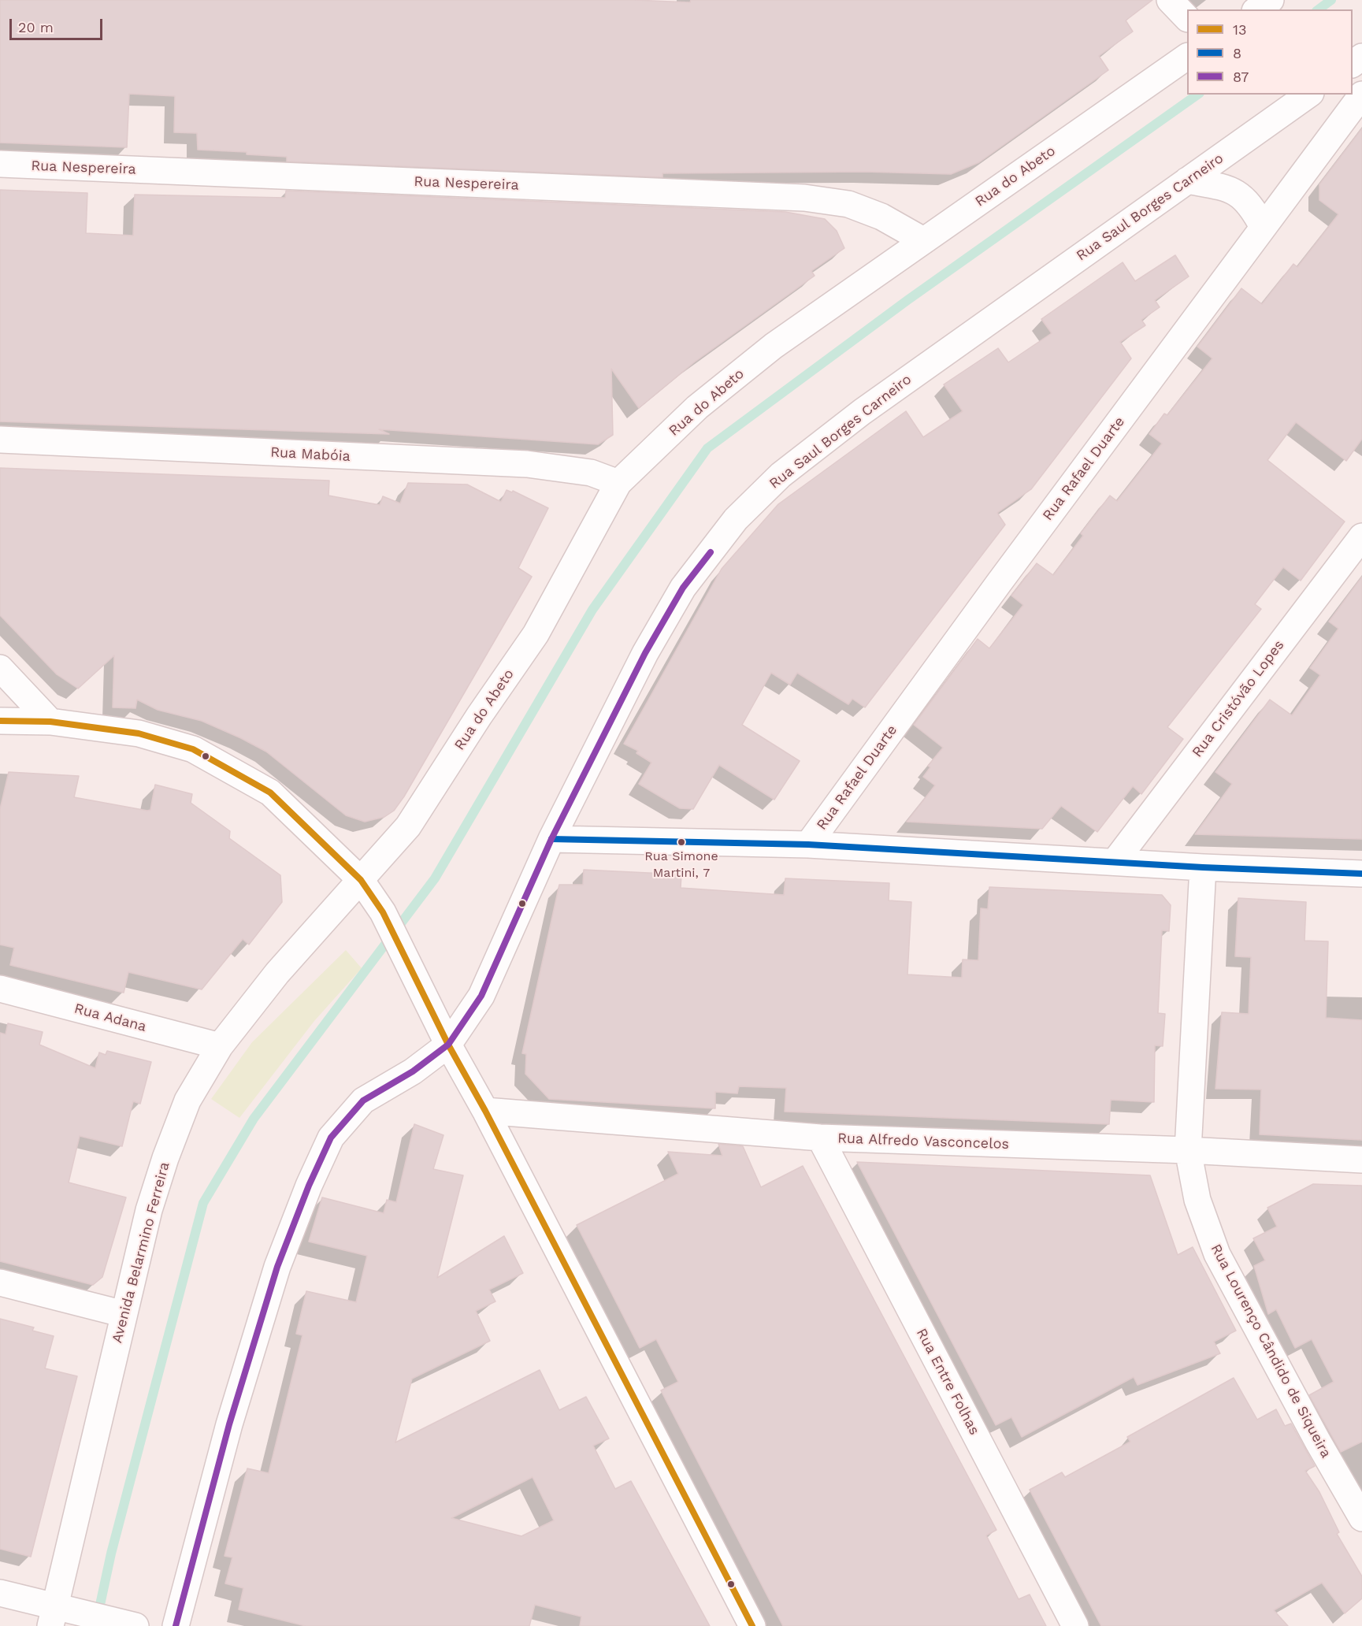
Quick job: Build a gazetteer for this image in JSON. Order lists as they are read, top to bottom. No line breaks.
{"streets":{"street":["Rua Nespereira","Rua do Abeto","Rua Saul Borges Carneiro","Rua Mabóia","Rua Rafael Duarte","Rua Cristóvão Lopes","Rua Adana","Rua Alfredo Vasconcelos","Avenida Belarmino Ferreira","Rua Lourenço Cândido de Siqueira","Rua Entre Folhas"]},"crossings":[["Rua Nespereira","Rua do Abeto"],["Rua do Abeto","Rua Mabóia"],["Rua do Abeto","Avenida Belarmino Ferreira"],["Rua Adana","Avenida Belarmino Ferreira"],["Rua Alfredo Vasconcelos","Rua Lourenço Cândido de Siqueira"],["Rua Alfredo Vasconcelos","Rua Entre Folhas"]],"places":["Rua Simone Martini, 7"],"lines":["transit line 87","transit line 13","transit line 8"],"legend":["13","8","87"],"scale_bar":"20 m"}
